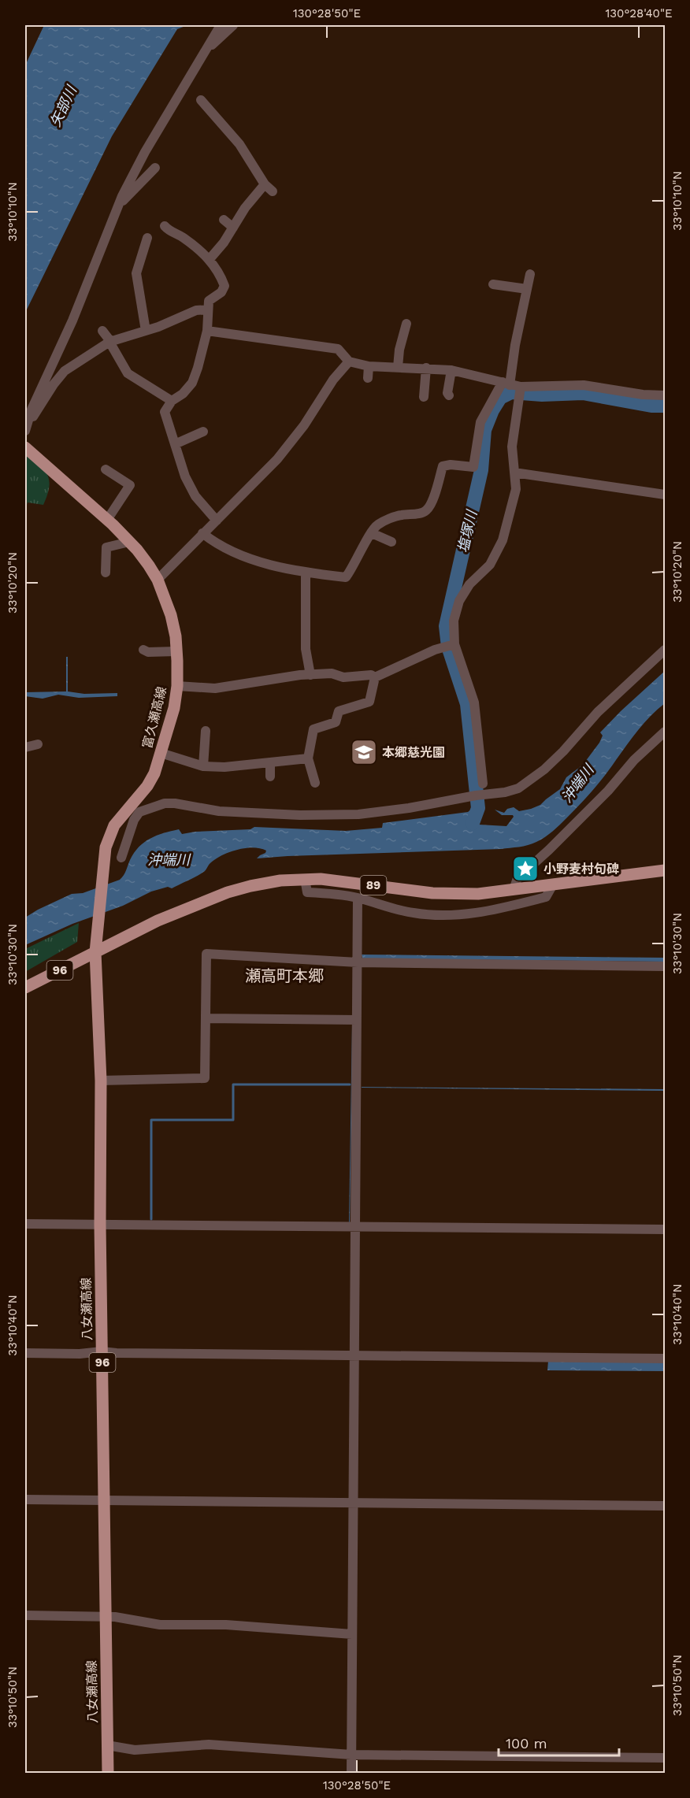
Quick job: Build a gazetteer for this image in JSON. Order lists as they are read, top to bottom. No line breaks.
{"streets":{"main road":["富久瀬高線","89","96","八女瀬高線"]},"crossings":[["富久瀬高線","89"],["富久瀬高線","96"],["富久瀬高線","八女瀬高線"],["89","96"],["89","八女瀬高線"],["96","八女瀬高線"]],"districts":["瀬高町本郷"],"water":["矢部川","塩塚川","沖端川"],"places":{"school or university":["本郷慈光園"],"place":["小野麦村句碑"]},"scale_bar":"100 m","coordinates":["130°28'50\"E","130°28'40\"E","33°10'10\"N","33°10'20\"N","33°10'30\"N","33°10'40\"N","33°10'50\"N"]}
